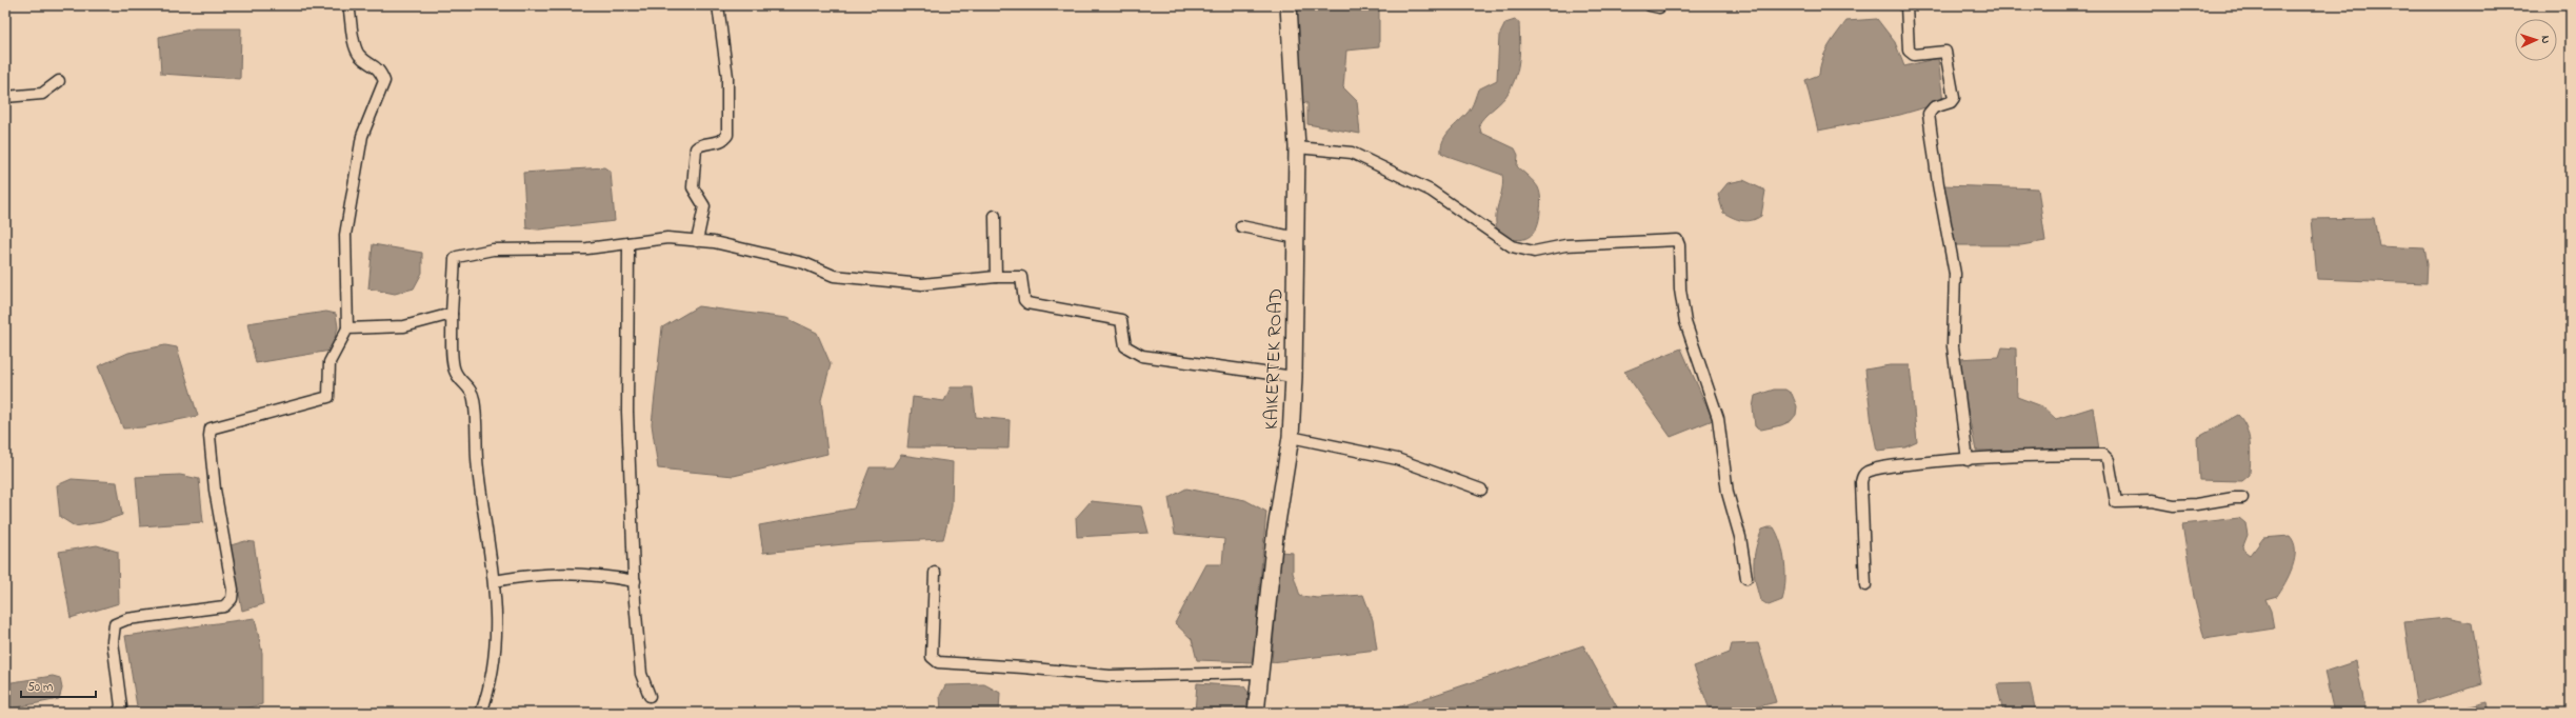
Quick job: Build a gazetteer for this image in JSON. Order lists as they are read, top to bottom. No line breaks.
{"streets":{"main road":["KAIKERTEK ROAD"]},"scale_bar":"50 m","north":"right"}
